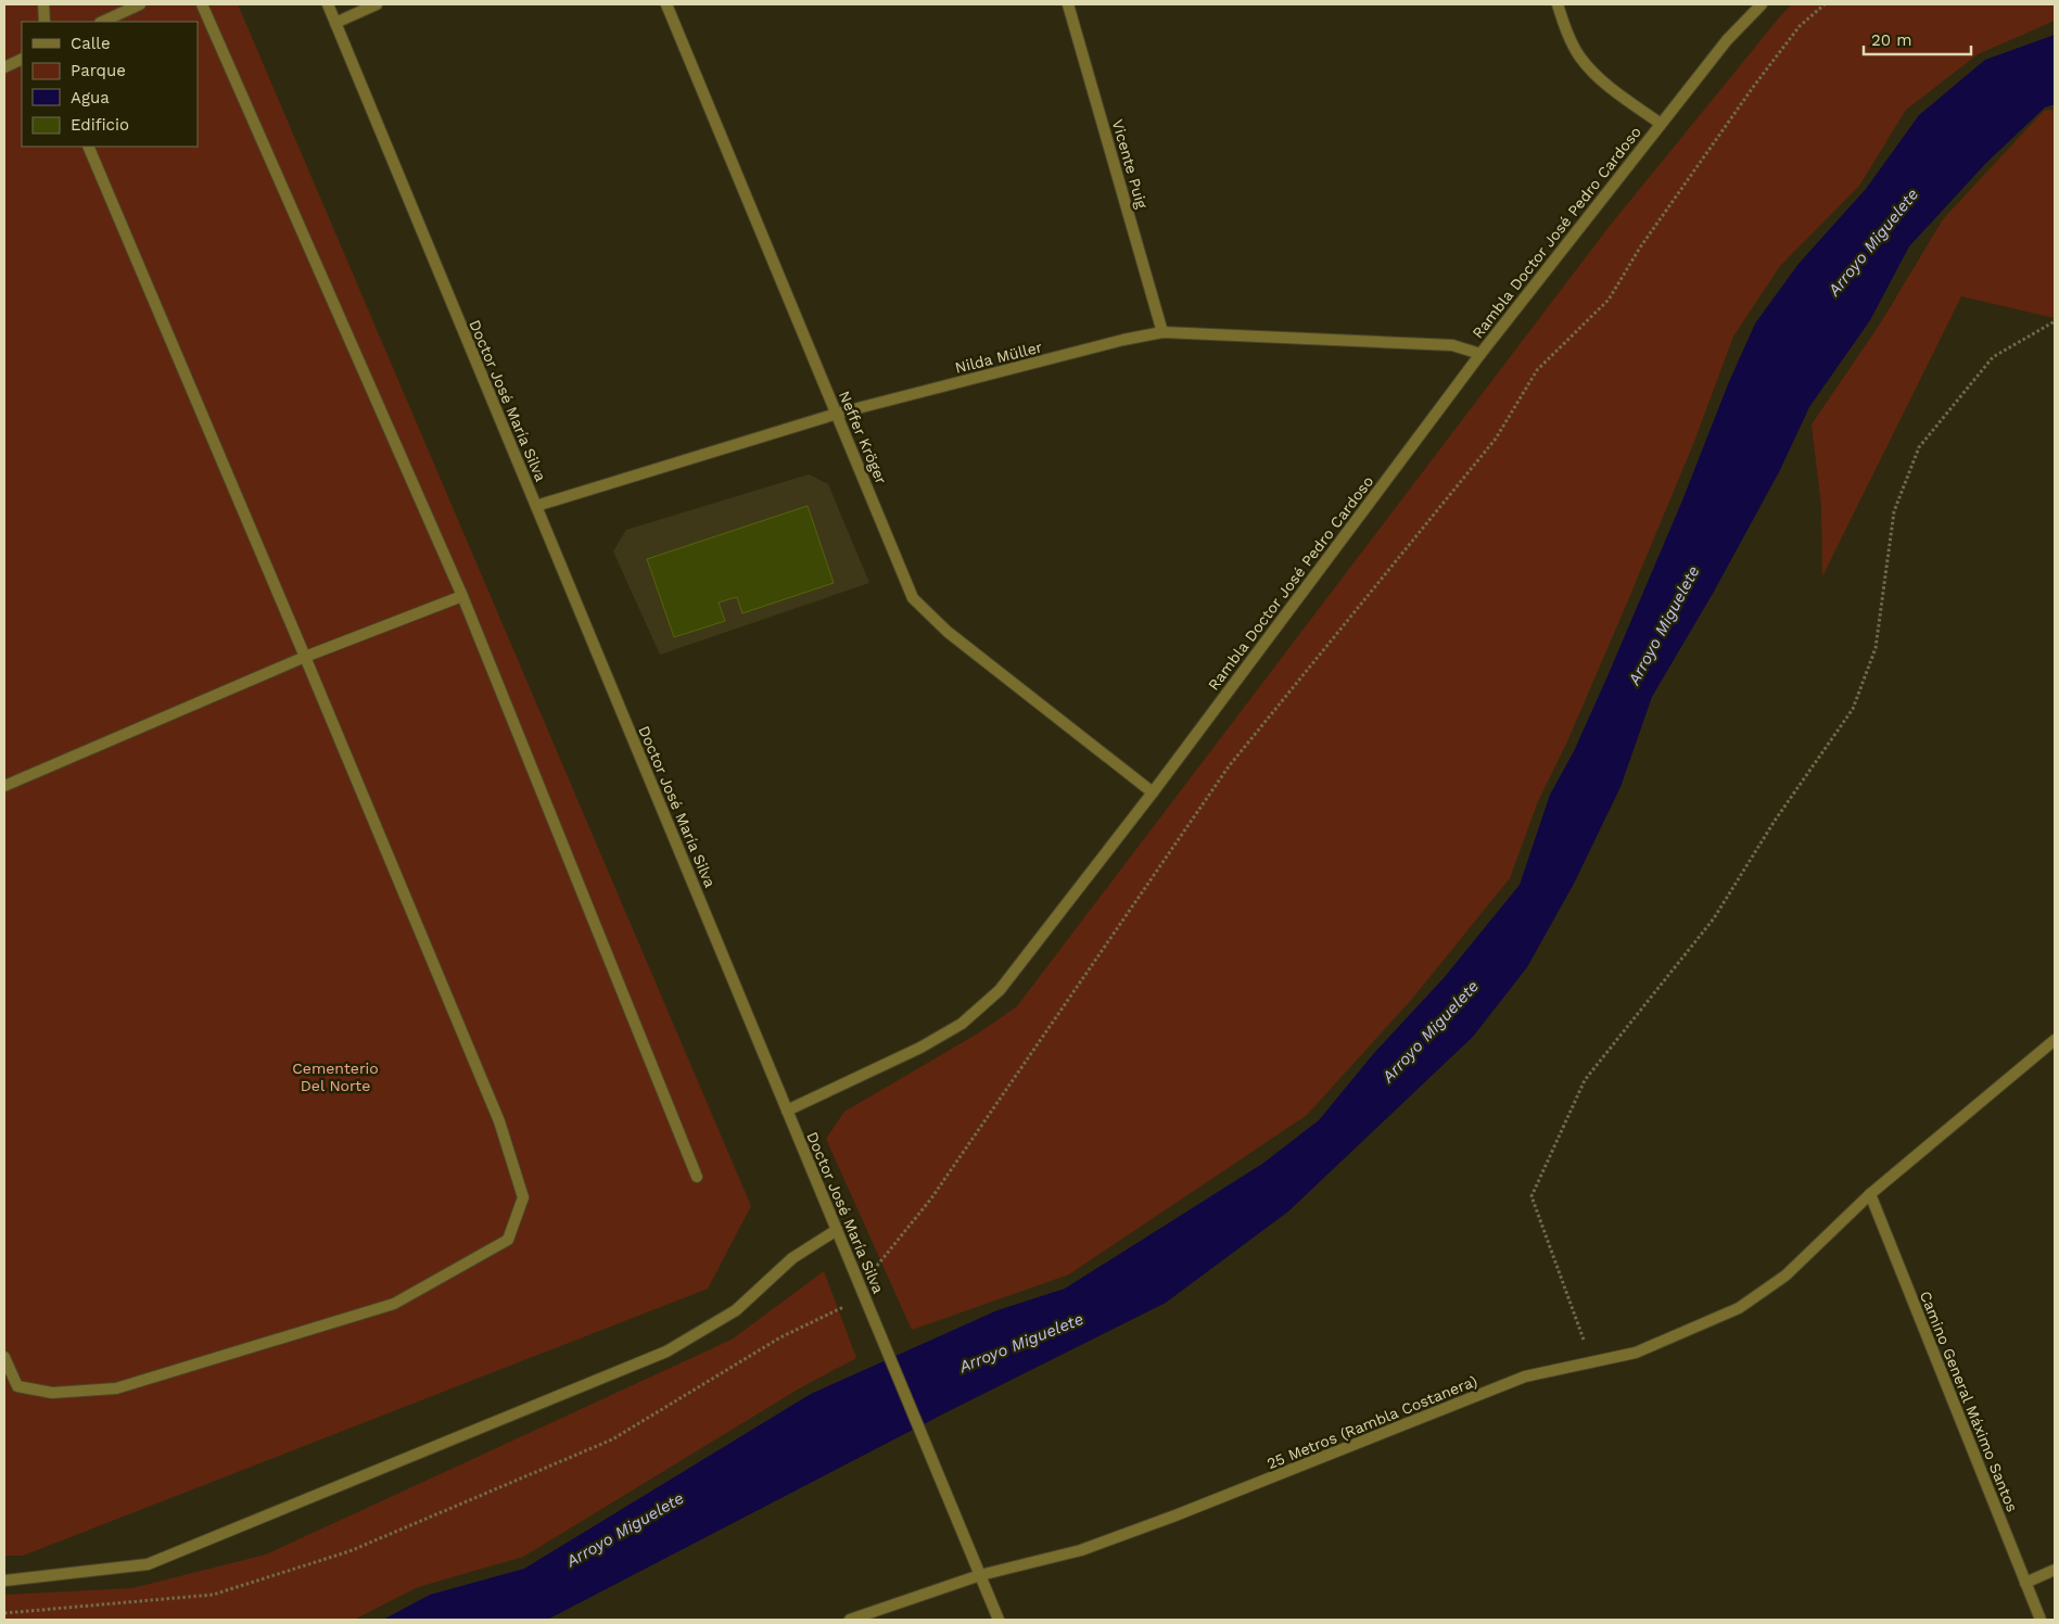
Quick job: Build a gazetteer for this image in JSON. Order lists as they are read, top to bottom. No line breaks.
{"streets":{"street":["Vicente Puig","Rambla Doctor José Pedro Cardoso","Nilda Müller","Doctor José María Silva","Neffer Kröger","Camino General Máximo Santos","25 Metros (Rambla Costanera)"]},"crossings":[["Vicente Puig","Nilda Müller"],["Rambla Doctor José Pedro Cardoso","Nilda Müller"],["Rambla Doctor José Pedro Cardoso","Doctor José María Silva"],["Rambla Doctor José Pedro Cardoso","Neffer Kröger"],["Nilda Müller","Doctor José María Silva"],["Nilda Müller","Neffer Kröger"],["Doctor José María Silva","25 Metros (Rambla Costanera)"],["Camino General Máximo Santos","25 Metros (Rambla Costanera)"]],"water":["Arroyo Miguelete"],"parks":["Cementerio Del Norte"],"legend":["Calle","Parque","Agua","Edificio"],"scale_bar":"20 m"}
